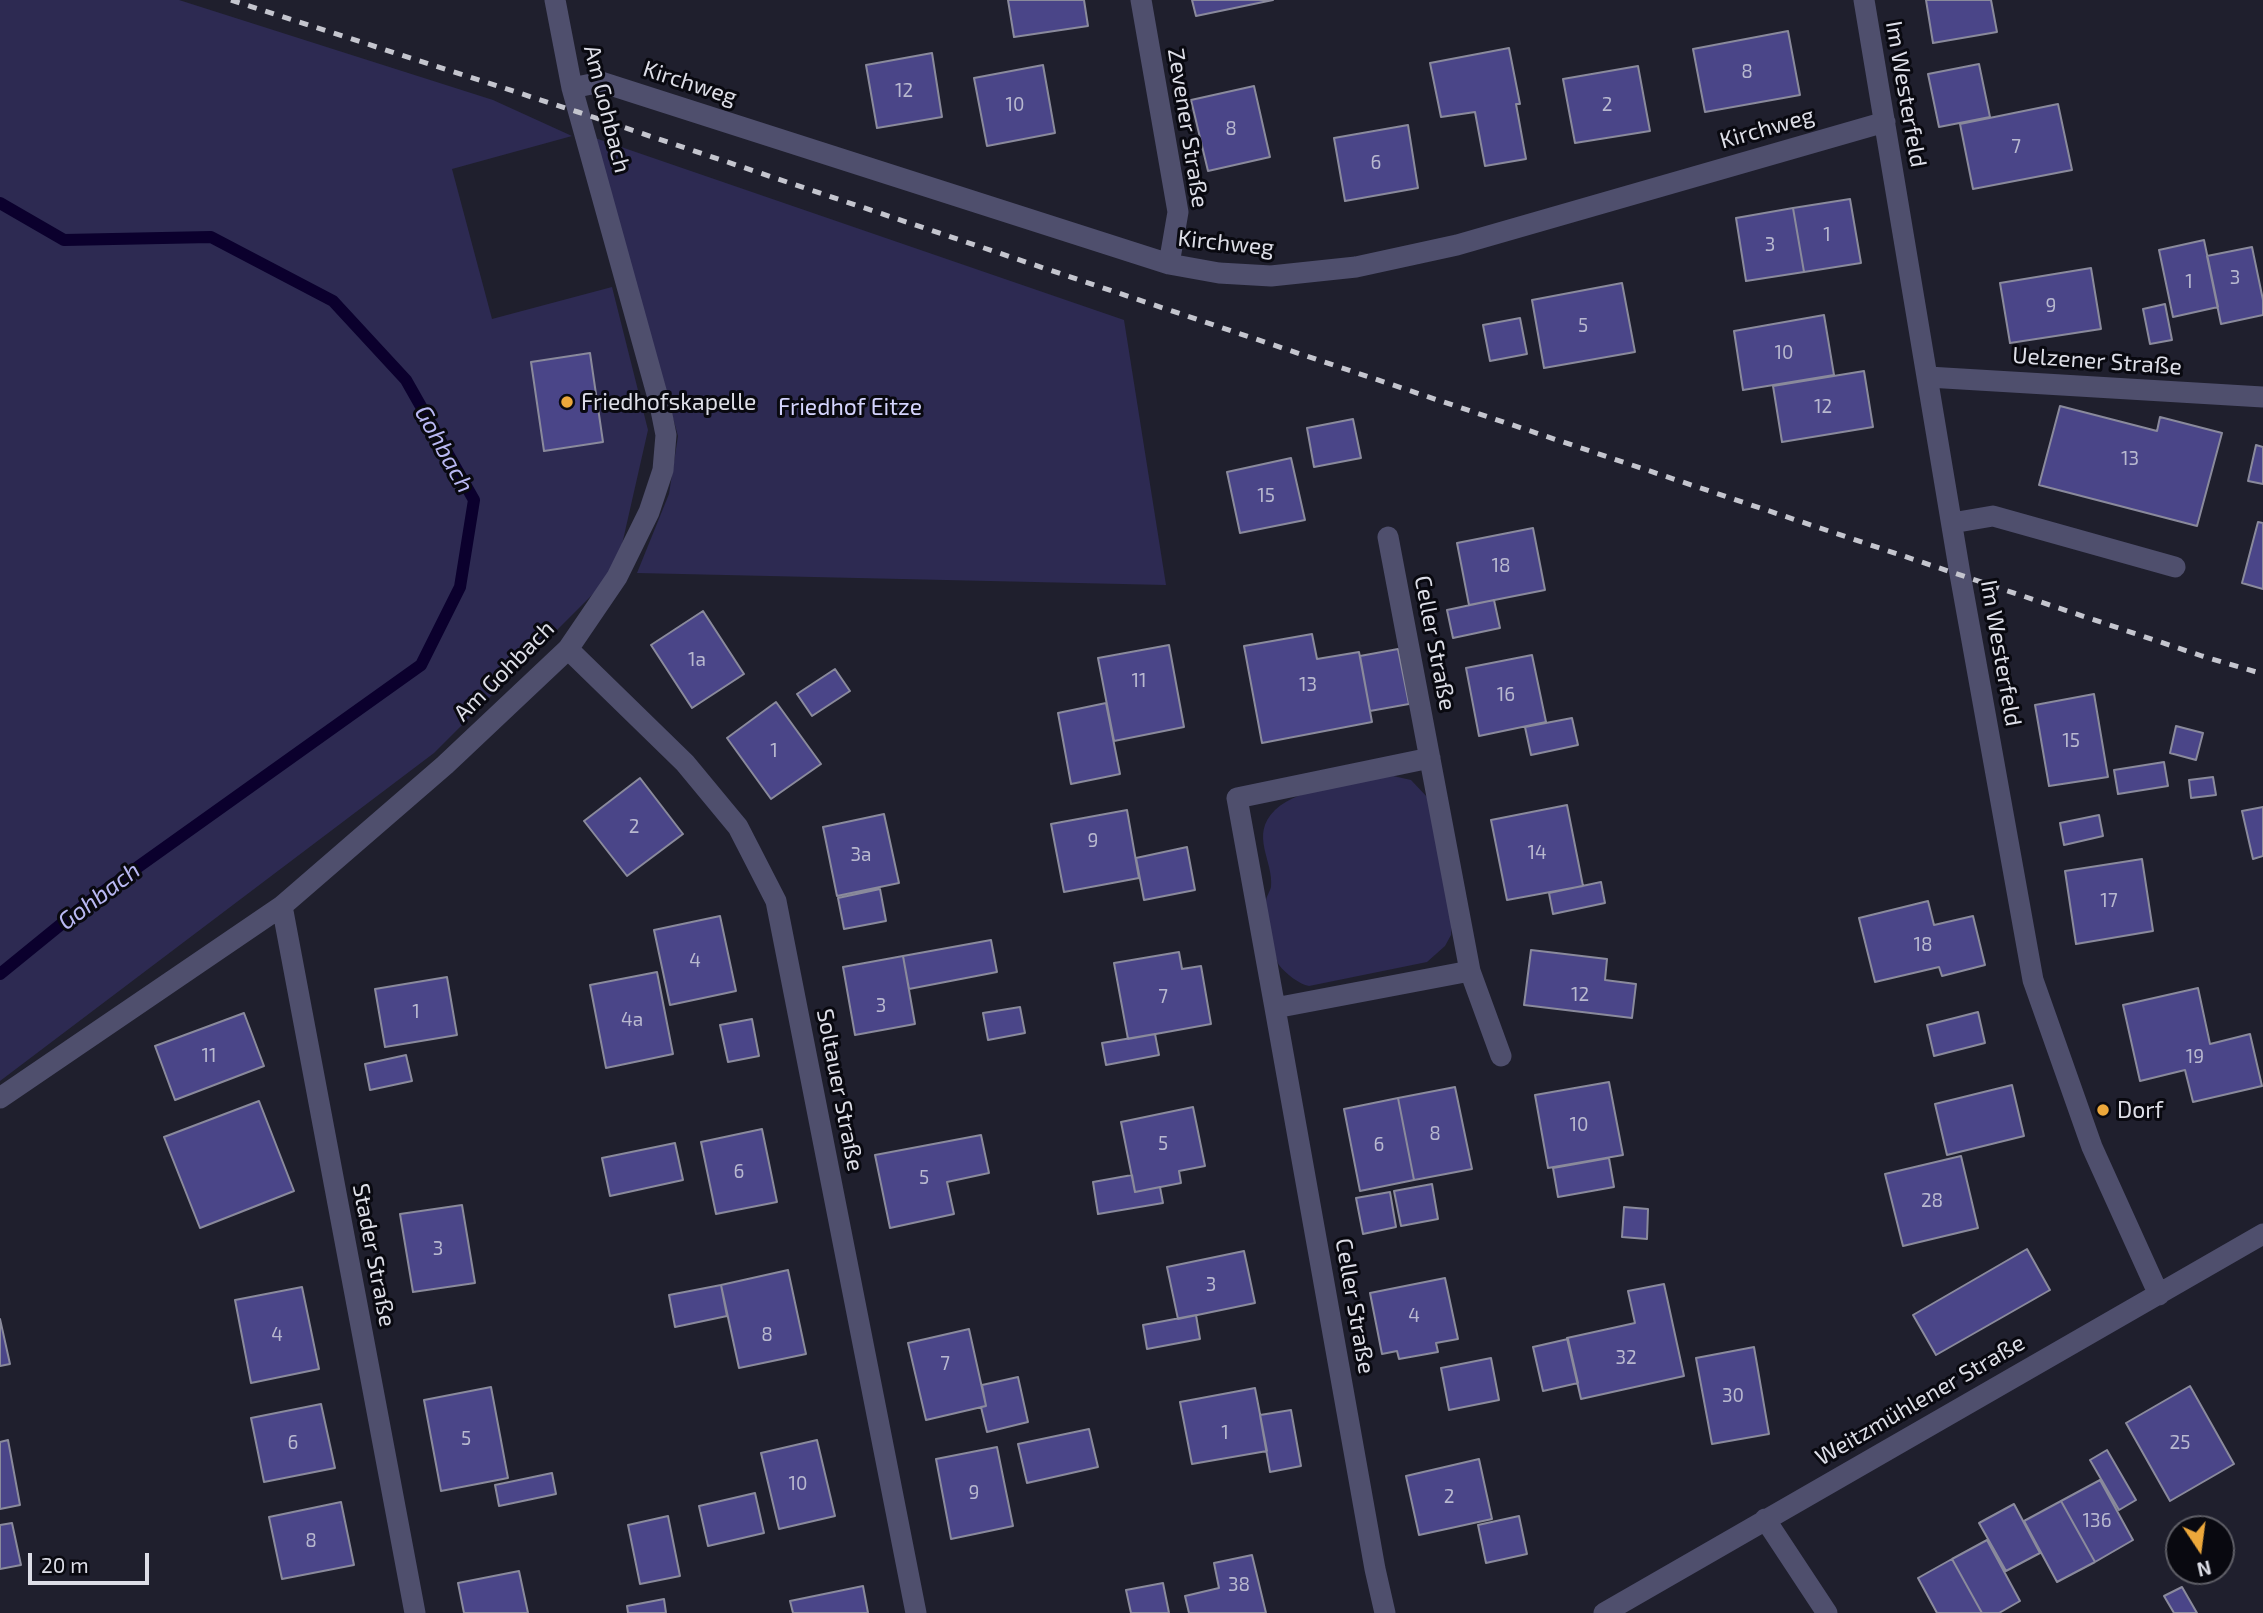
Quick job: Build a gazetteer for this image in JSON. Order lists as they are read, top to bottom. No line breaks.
{"streets":{"street":["Kirchweg","Im Westerfeld","Am Gohbach","Zevener Straße","Uelzener Straße","Celler Straße","Soltauer Straße","Stader Straße","Weitzmühlener Straße"]},"crossings":[["Kirchweg","Im Westerfeld"],["Kirchweg","Am Gohbach"],["Kirchweg","Zevener Straße"],["Im Westerfeld","Uelzener Straße"],["Im Westerfeld","Weitzmühlener Straße"],["Am Gohbach","Soltauer Straße"],["Am Gohbach","Stader Straße"]],"water":["Gohbach"],"parks":["Friedhof Eitze"],"places":["Friedhofskapelle","Dorf"],"house_numbers":["8","12","10","2","8","7","6","1","3","3","1","9","5","10","12","13","15","18","1a","11","13","16","15","1","2","9","14","3a","17","18","4","12","7","3","1","4a","11","19","10","8","5","6","6","5","28","3","3","4","4","8","32","7","30","1","5","6","25","10","9","2","136","8","38"],"scale_bar":"20 m","north":"bottom"}
